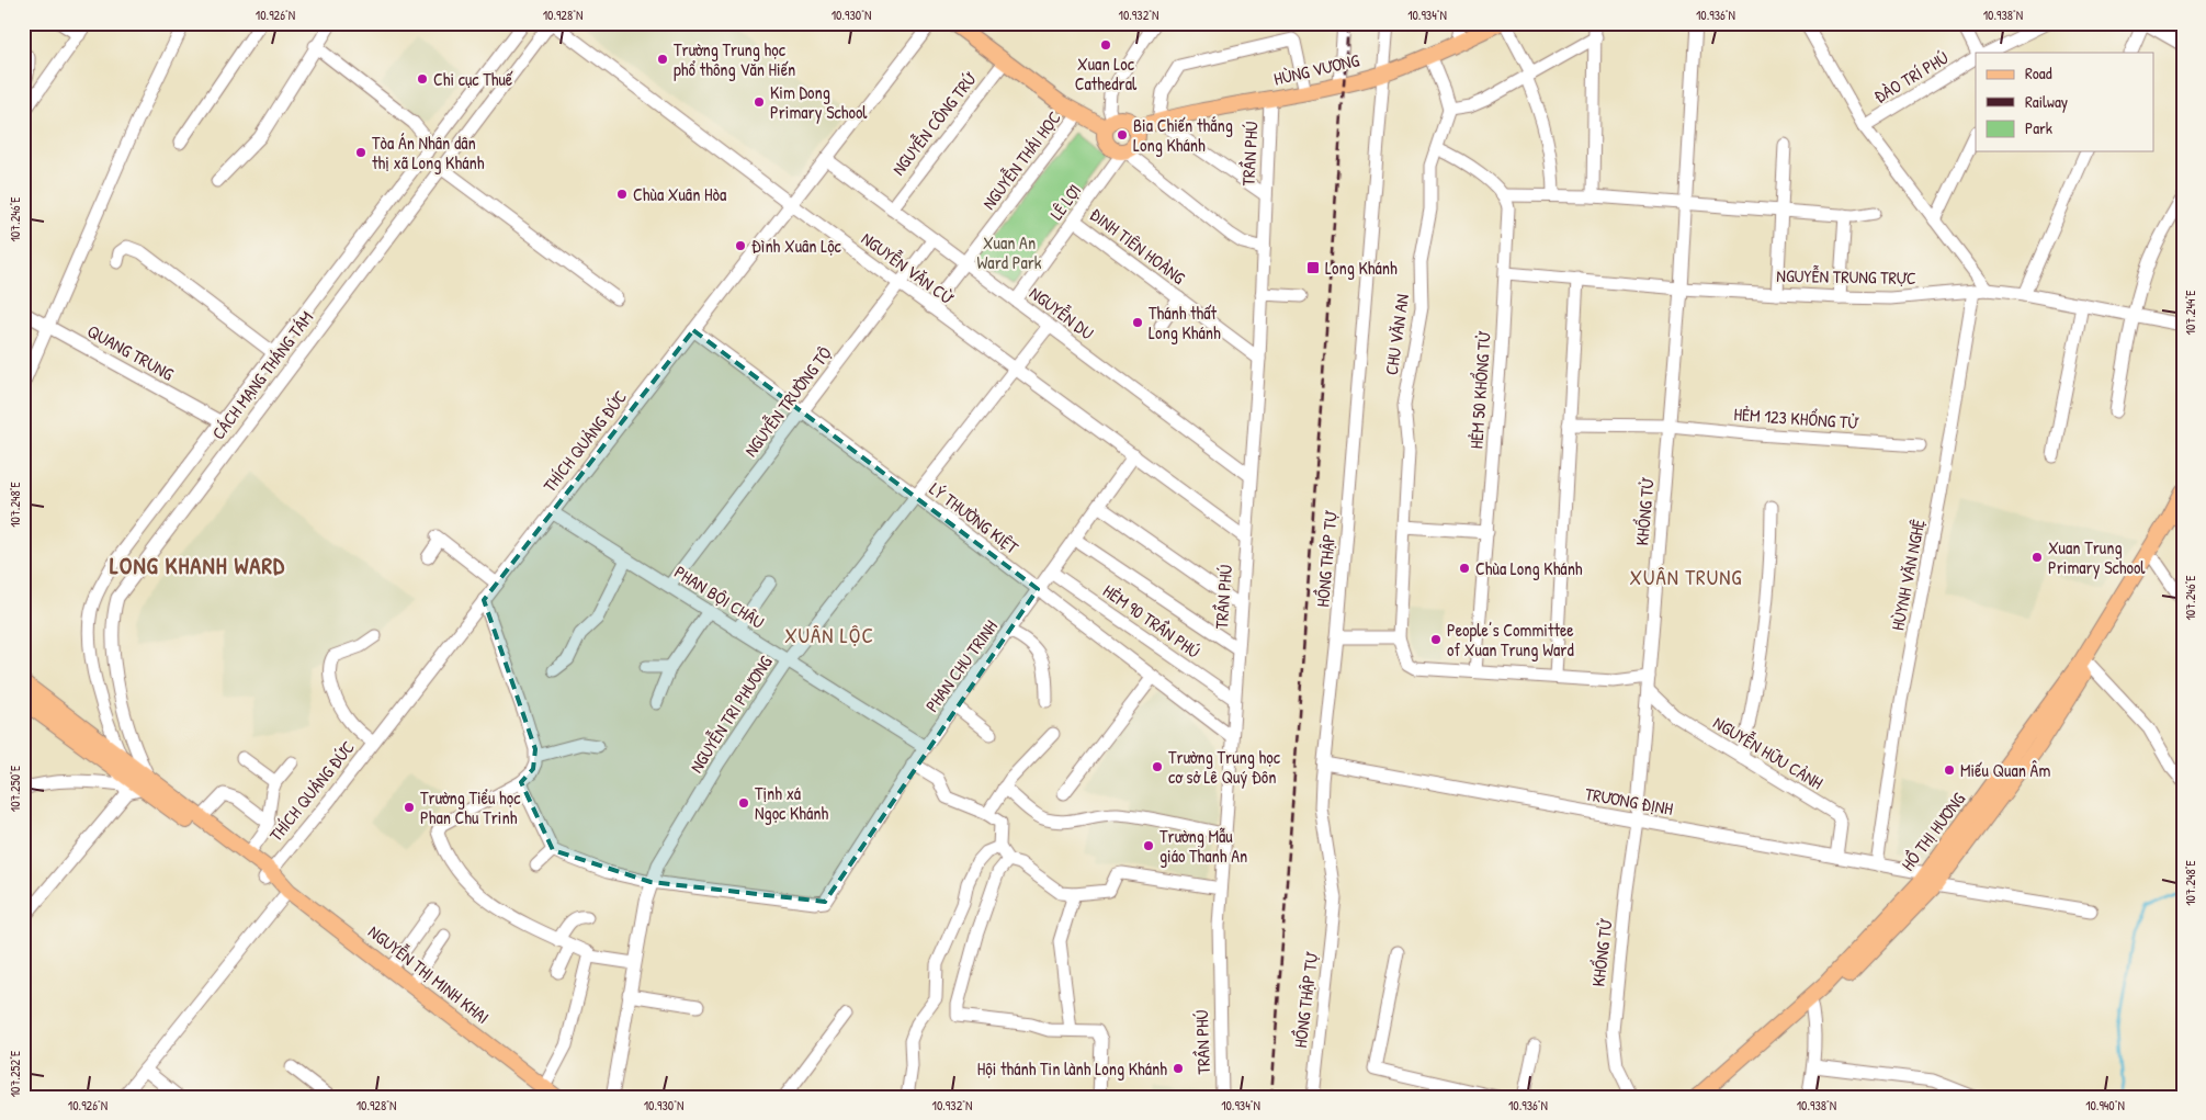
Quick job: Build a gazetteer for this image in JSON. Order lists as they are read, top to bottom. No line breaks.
{"streets":{"main road":["HÙNG VƯƠNG","HỒ THỊ HƯƠNG","NGUYỄN THỊ MINH KHAI"],"street":["ĐÀO TRÍ PHÚ","NGUYỄN CÔNG TRỨ","TRẦN PHÚ","NGUYỄN THÁI HỌC","LÊ LỢI","ĐINH TIÊN HOÀNG","NGUYỄN VĂN CỪ","NGUYỄN TRUNG TRỰC","NGUYỄN DU","CHU VĂN AN","QUANG TRUNG","CÁCH MẠNG THÁNG TÁM","HẺM 50 KHỔNG TỬ","NGUYỄN TRƯỜNG TỘ","HẺM 123 KHỔNG TỬ","THÍCH QUẢNG ĐỨC","KHỔNG TỬ","LÝ THƯỜNG KIỆT","HỒNG THẬP TỰ","HÙYNH VĂN NGHỆ","PHAN BỘI CHÂU","HẺM 90 TRẦN PHÚ","PHAN CHU TRINH","NGUYỄN TRI PHƯƠNG","NGUYỄN HỮU CẢNH","TRƯƠNG ĐỊNH"]},"crossings":[["HÙNG VƯƠNG","TRẦN PHÚ"],["HÙNG VƯƠNG","LÊ LỢI"],["HÙNG VƯƠNG","HỒNG THẬP TỰ"],["NGUYỄN CÔNG TRỨ","NGUYỄN DU"],["TRẦN PHÚ","ĐINH TIÊN HOÀNG"],["TRẦN PHÚ","NGUYỄN VĂN CỪ"],["TRẦN PHÚ","NGUYỄN DU"],["TRẦN PHÚ","LÝ THƯỜNG KIỆT"],["TRẦN PHÚ","HẺM 90 TRẦN PHÚ"],["NGUYỄN THÁI HỌC","NGUYỄN VĂN CỪ"],["NGUYỄN THÁI HỌC","NGUYỄN DU"],["LÊ LỢI","ĐINH TIÊN HOÀNG"],["LÊ LỢI","NGUYỄN DU"],["NGUYỄN VĂN CỪ","CÁCH MẠNG THÁNG TÁM"],["NGUYỄN VĂN CỪ","NGUYỄN TRƯỜNG TỘ"],["NGUYỄN VĂN CỪ","THÍCH QUẢNG ĐỨC"],["NGUYỄN VĂN CỪ","PHAN CHU TRINH"],["NGUYỄN VĂN CỪ","NGUYỄN TRI PHƯƠNG"],["NGUYỄN TRUNG TRỰC","HẺM 50 KHỔNG TỬ"],["NGUYỄN TRUNG TRỰC","KHỔNG TỬ"],["NGUYỄN TRUNG TRỰC","HÙYNH VĂN NGHỆ"],["NGUYỄN DU","NGUYỄN TRƯỜNG TỘ"],["NGUYỄN DU","THÍCH QUẢNG ĐỨC"],["NGUYỄN DU","NGUYỄN TRI PHƯƠNG"],["QUANG TRUNG","CÁCH MẠNG THÁNG TÁM"],["CÁCH MẠNG THÁNG TÁM","NGUYỄN THỊ MINH KHAI"],["NGUYỄN TRƯỜNG TỘ","LÝ THƯỜNG KIỆT"],["NGUYỄN TRƯỜNG TỘ","PHAN BỘI CHÂU"],["HẺM 123 KHỔNG TỬ","KHỔNG TỬ"],["THÍCH QUẢNG ĐỨC","LÝ THƯỜNG KIỆT"],["THÍCH QUẢNG ĐỨC","PHAN BỘI CHÂU"],["THÍCH QUẢNG ĐỨC","NGUYỄN THỊ MINH KHAI"],["KHỔNG TỬ","NGUYỄN HỮU CẢNH"],["KHỔNG TỬ","TRƯƠNG ĐỊNH"],["LÝ THƯỜNG KIỆT","PHAN CHU TRINH"],["LÝ THƯỜNG KIỆT","NGUYỄN TRI PHƯƠNG"],["HỒNG THẬP TỰ","TRƯƠNG ĐỊNH"],["HÙYNH VĂN NGHỆ","TRƯƠNG ĐỊNH"],["PHAN BỘI CHÂU","PHAN CHU TRINH"],["PHAN BỘI CHÂU","NGUYỄN TRI PHƯƠNG"],["HẺM 90 TRẦN PHÚ","PHAN CHU TRINH"],["PHAN CHU TRINH","NGUYỄN TRI PHƯƠNG"],["NGUYỄN HỮU CẢNH","TRƯƠNG ĐỊNH"],["TRƯƠNG ĐỊNH","HỒ THỊ HƯƠNG"]],"districts":["LONG KHANH WARD","XUÂN TRUNG","XUÂN LỘC"],"parks":["Xuan An Ward Park"],"places":{"other":["Xuan Loc Cathedral","Trường Trung học phổ thông Văn Hiến","Chi cục Thuế","Kim Dong Primary School","Bia Chiến thắng Long Khánh","Tòa Án Nhân dân thị xã Long Khánh","Chùa Xuân Hòa","Đình Xuân Lộc","Thánh thất Long Khánh","Xuan Trung Primary School","Chùa Long Khánh","People’s Committee of Xuan Trung Ward","Trường Trung học cơ sở Lê Quý Đôn","Miếu Quan Âm","Tịnh xá Ngọc Khánh","Trường Tiểu học Phan Chu Trinh","Trường Mẫu giáo Thanh An","Hội thánh Tin lành Long Khánh"],"transit":["Long Khánh"]},"legend":["Road","Railway","Park"],"coordinates":["10.926°N","10.928°N","10.930°N","10.932°N","10.934°N","10.936°N","10.938°N","107.246°E","107.244°E","107.248°E","107.250°E","107.252°E","10.940°N"]}
